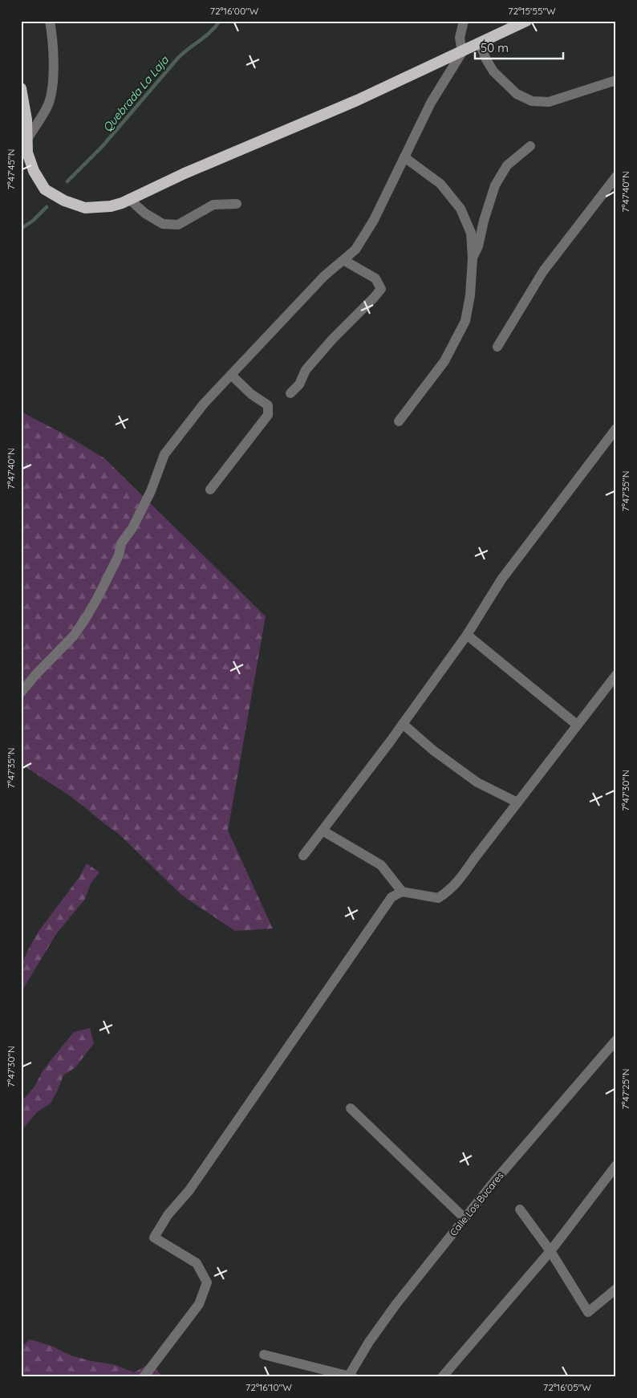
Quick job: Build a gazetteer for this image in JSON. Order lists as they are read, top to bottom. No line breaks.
{"streets":{"street":["Calle Los Bucares"]},"water":["Quebrada La Laja"],"scale_bar":"50 m","coordinates":["72°16'00\"W","72°15'55\"W","7°47'45\"N","7°47'40\"N","7°47'35\"N","7°47'30\"N","7°47'25\"N","72°16'10\"W","72°16'05\"W"]}
